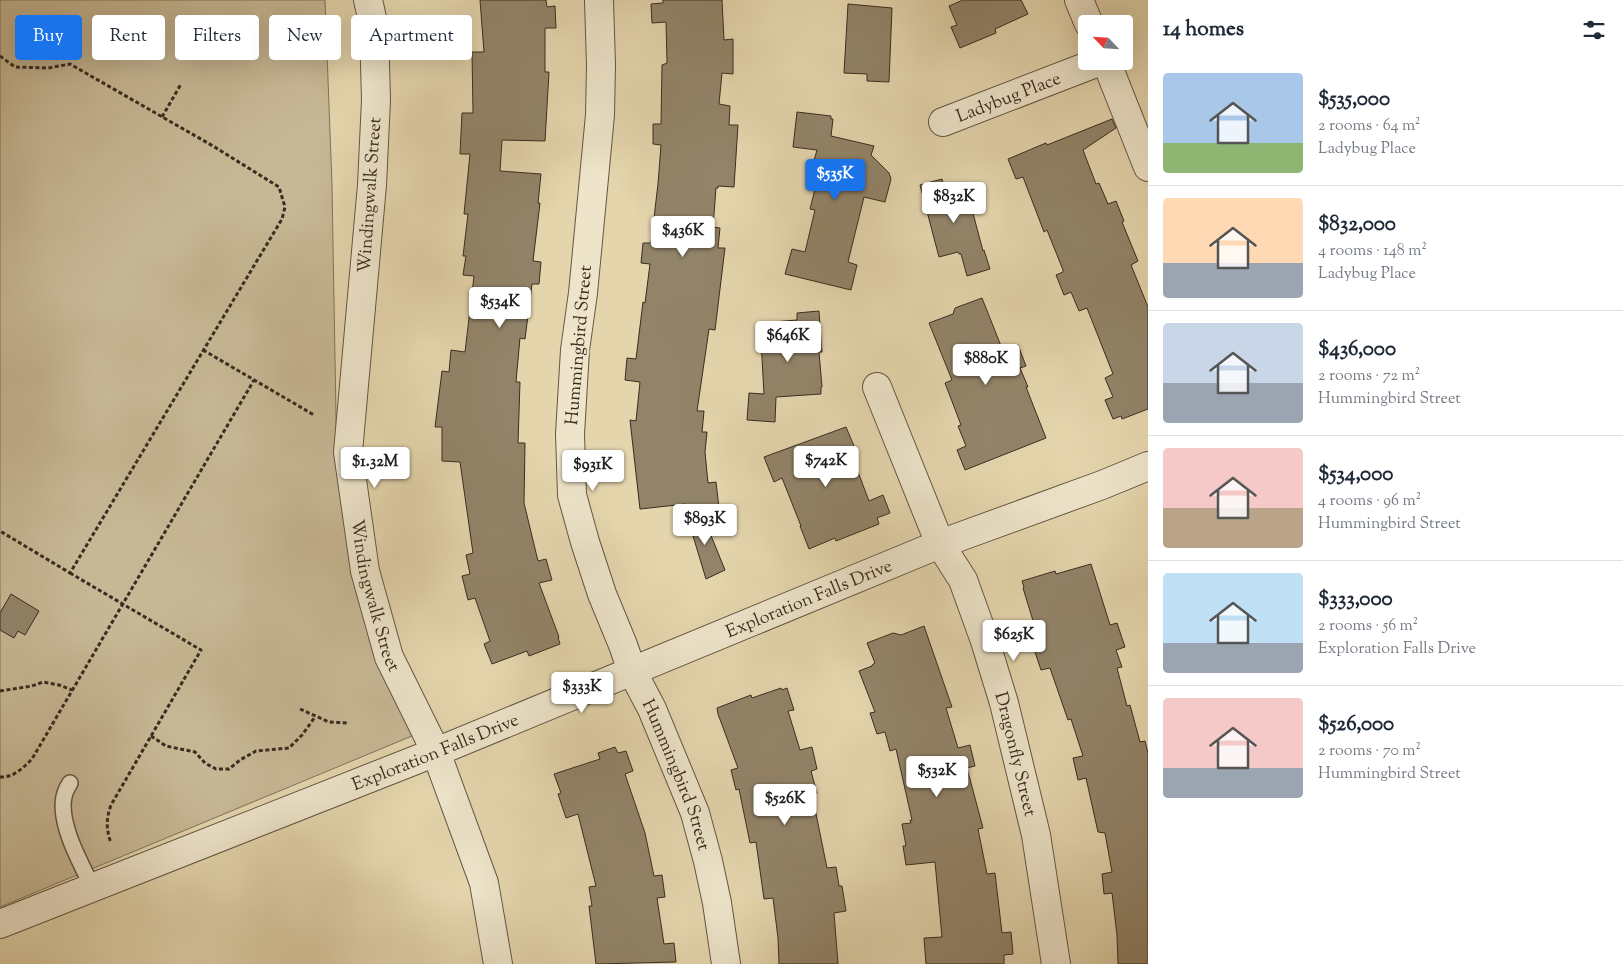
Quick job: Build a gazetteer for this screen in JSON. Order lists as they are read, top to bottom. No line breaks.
{"streets":{"street":["Ladybug Place","Windingwalk Street","Hummingbird Street","Exploration Falls Drive","Dragonfly Street"]},"crossings":[["Windingwalk Street","Exploration Falls Drive"],["Hummingbird Street","Exploration Falls Drive"],["Exploration Falls Drive","Dragonfly Street"]],"north":"top left","page":{"heading":"14 homes","chip":["Buy","Rent","Filters","New","Apartment"],"list":[{"name":"$535,000","note":"2 rooms · 64 m² · Ladybug Place"},{"name":"$832,000","note":"4 rooms · 148 m² · Ladybug Place"},{"name":"$436,000","note":"2 rooms · 72 m² · Hummingbird Street"},{"name":"$534,000","note":"4 rooms · 96 m² · Hummingbird Street"},{"name":"$333,000","note":"2 rooms · 56 m² · Exploration Falls Drive"},{"name":"$526,000","note":"2 rooms · 70 m² · Hummingbird Street"}],"price":["$535K","$832K","$436K","$534K","$646K","$880K","$742K","$1.32M","$931K","$893K","$625K","$333K","$532K","$526K"]}}
